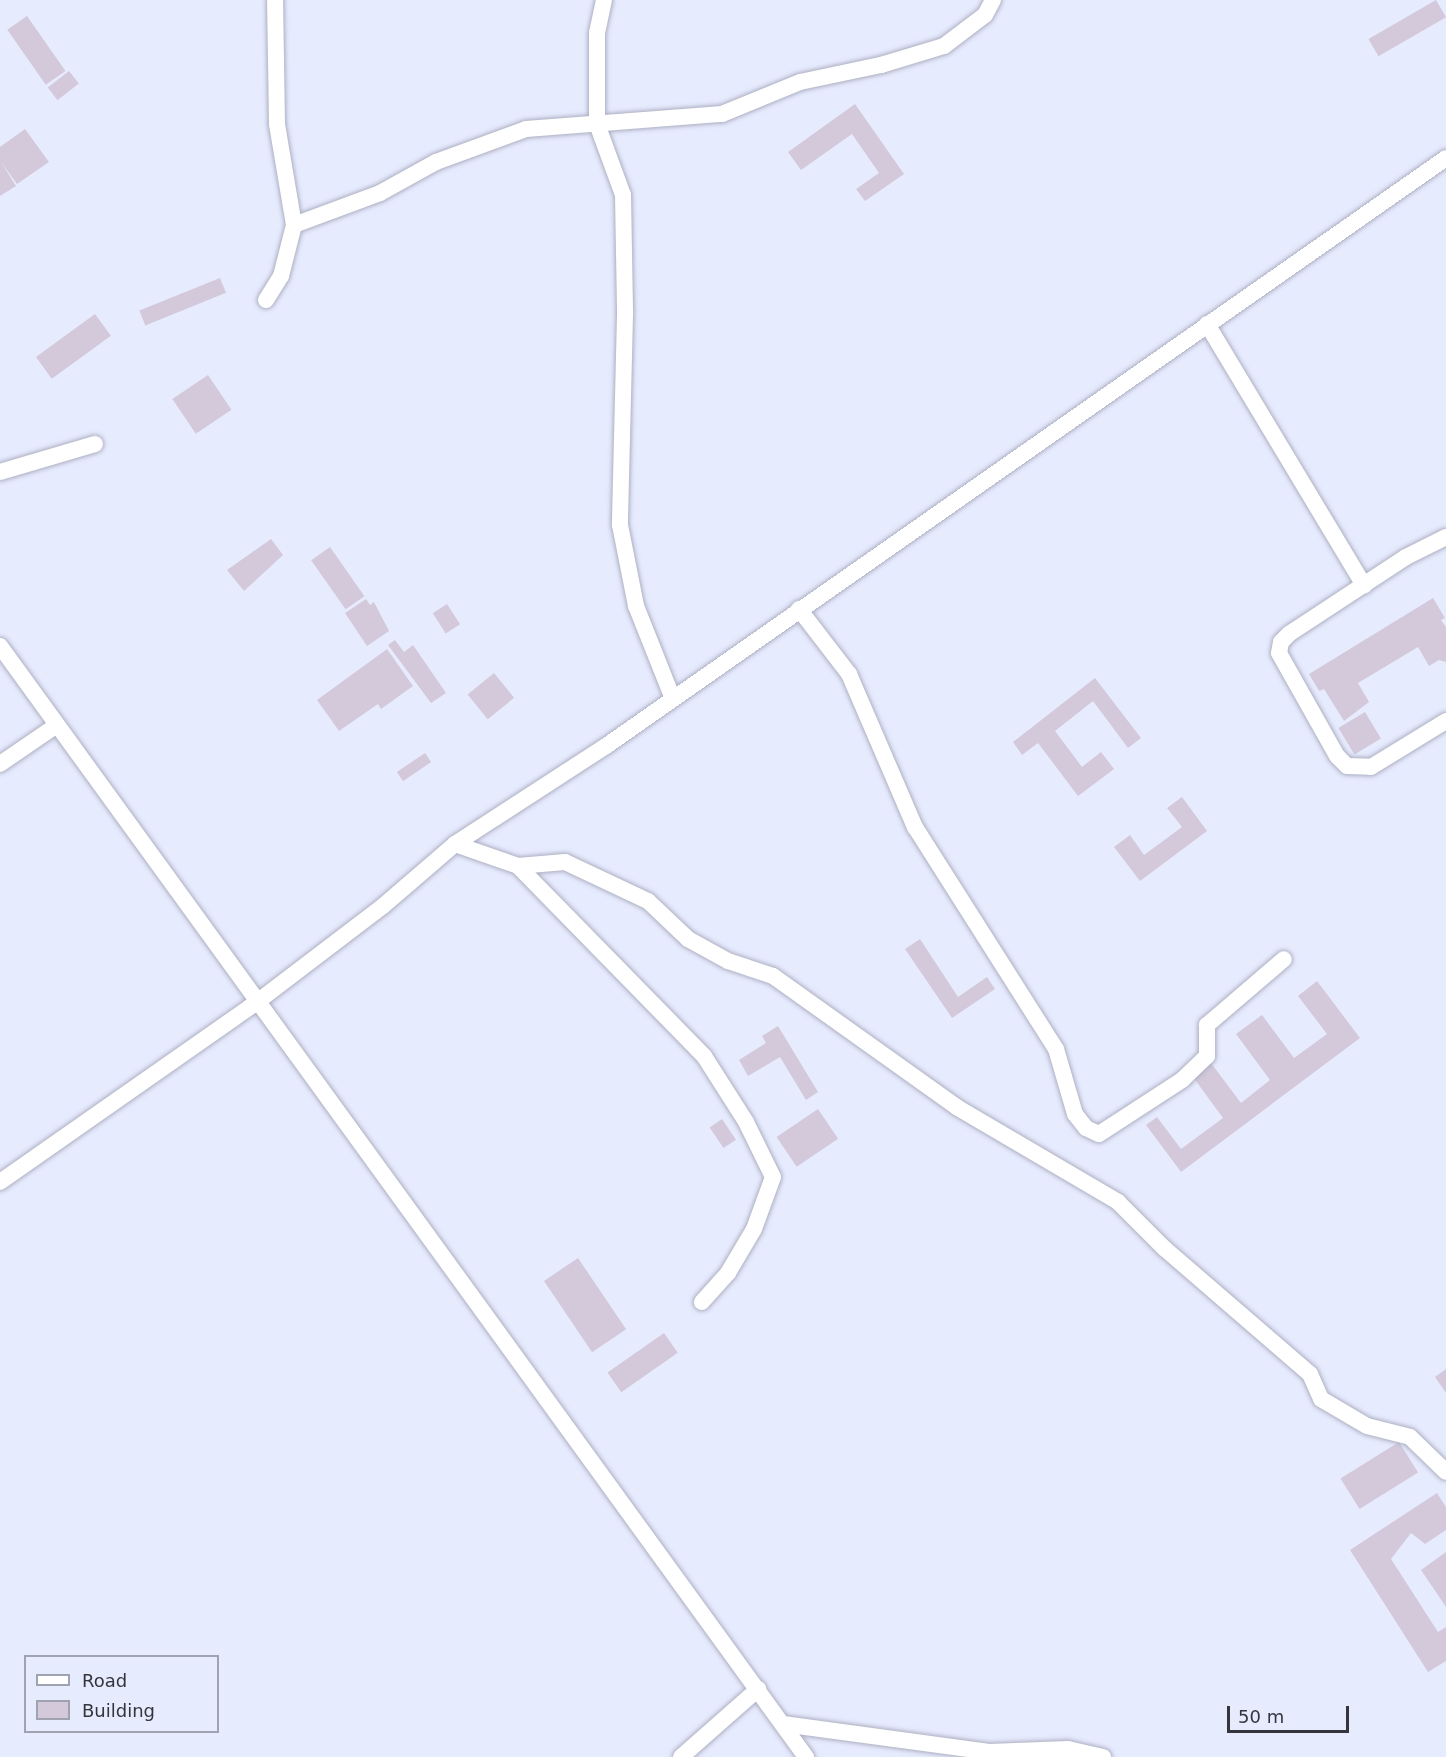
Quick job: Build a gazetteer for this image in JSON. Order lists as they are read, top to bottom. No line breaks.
{"legend":["Road","Building"],"scale_bar":"50 m"}
